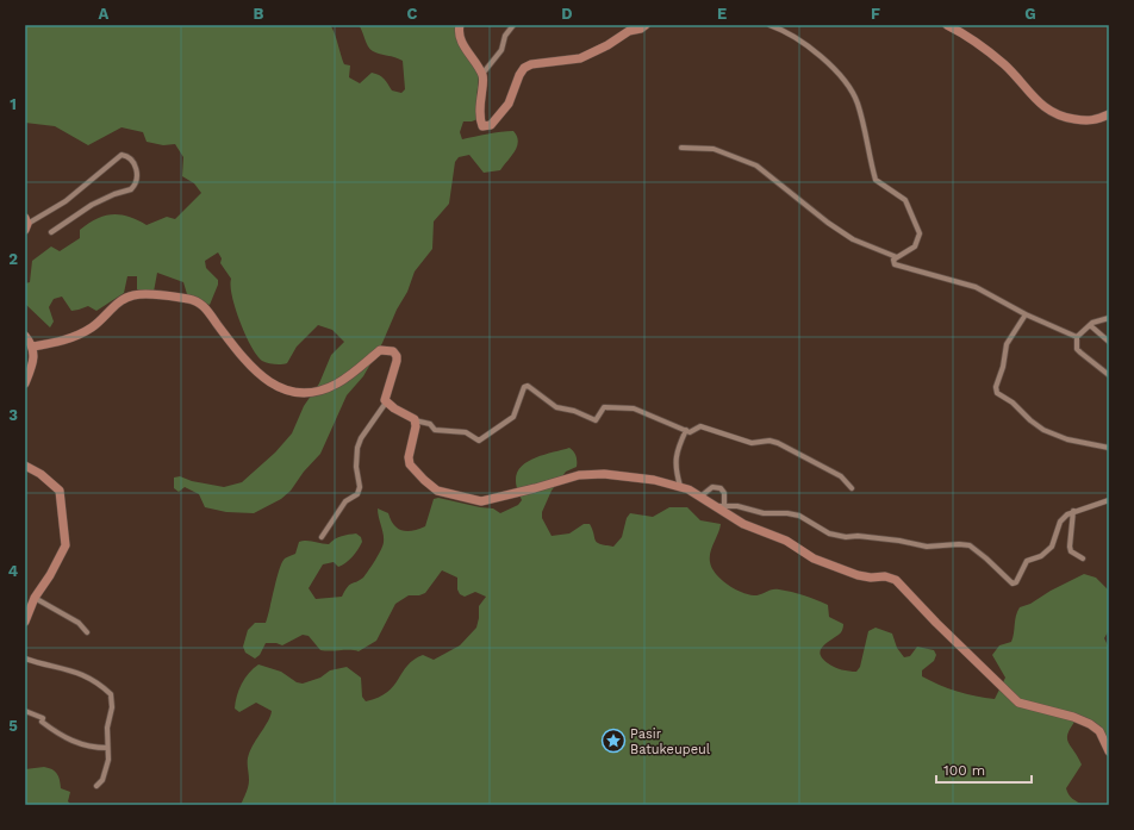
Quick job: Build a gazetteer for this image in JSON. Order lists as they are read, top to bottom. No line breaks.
{"places":{"place":["Pasir Batukeupeul"]},"scale_bar":"100 m","grid":{"columns":["A","B","C","D","E","F","G"],"rows":["1","2","3","4","5"]}}
